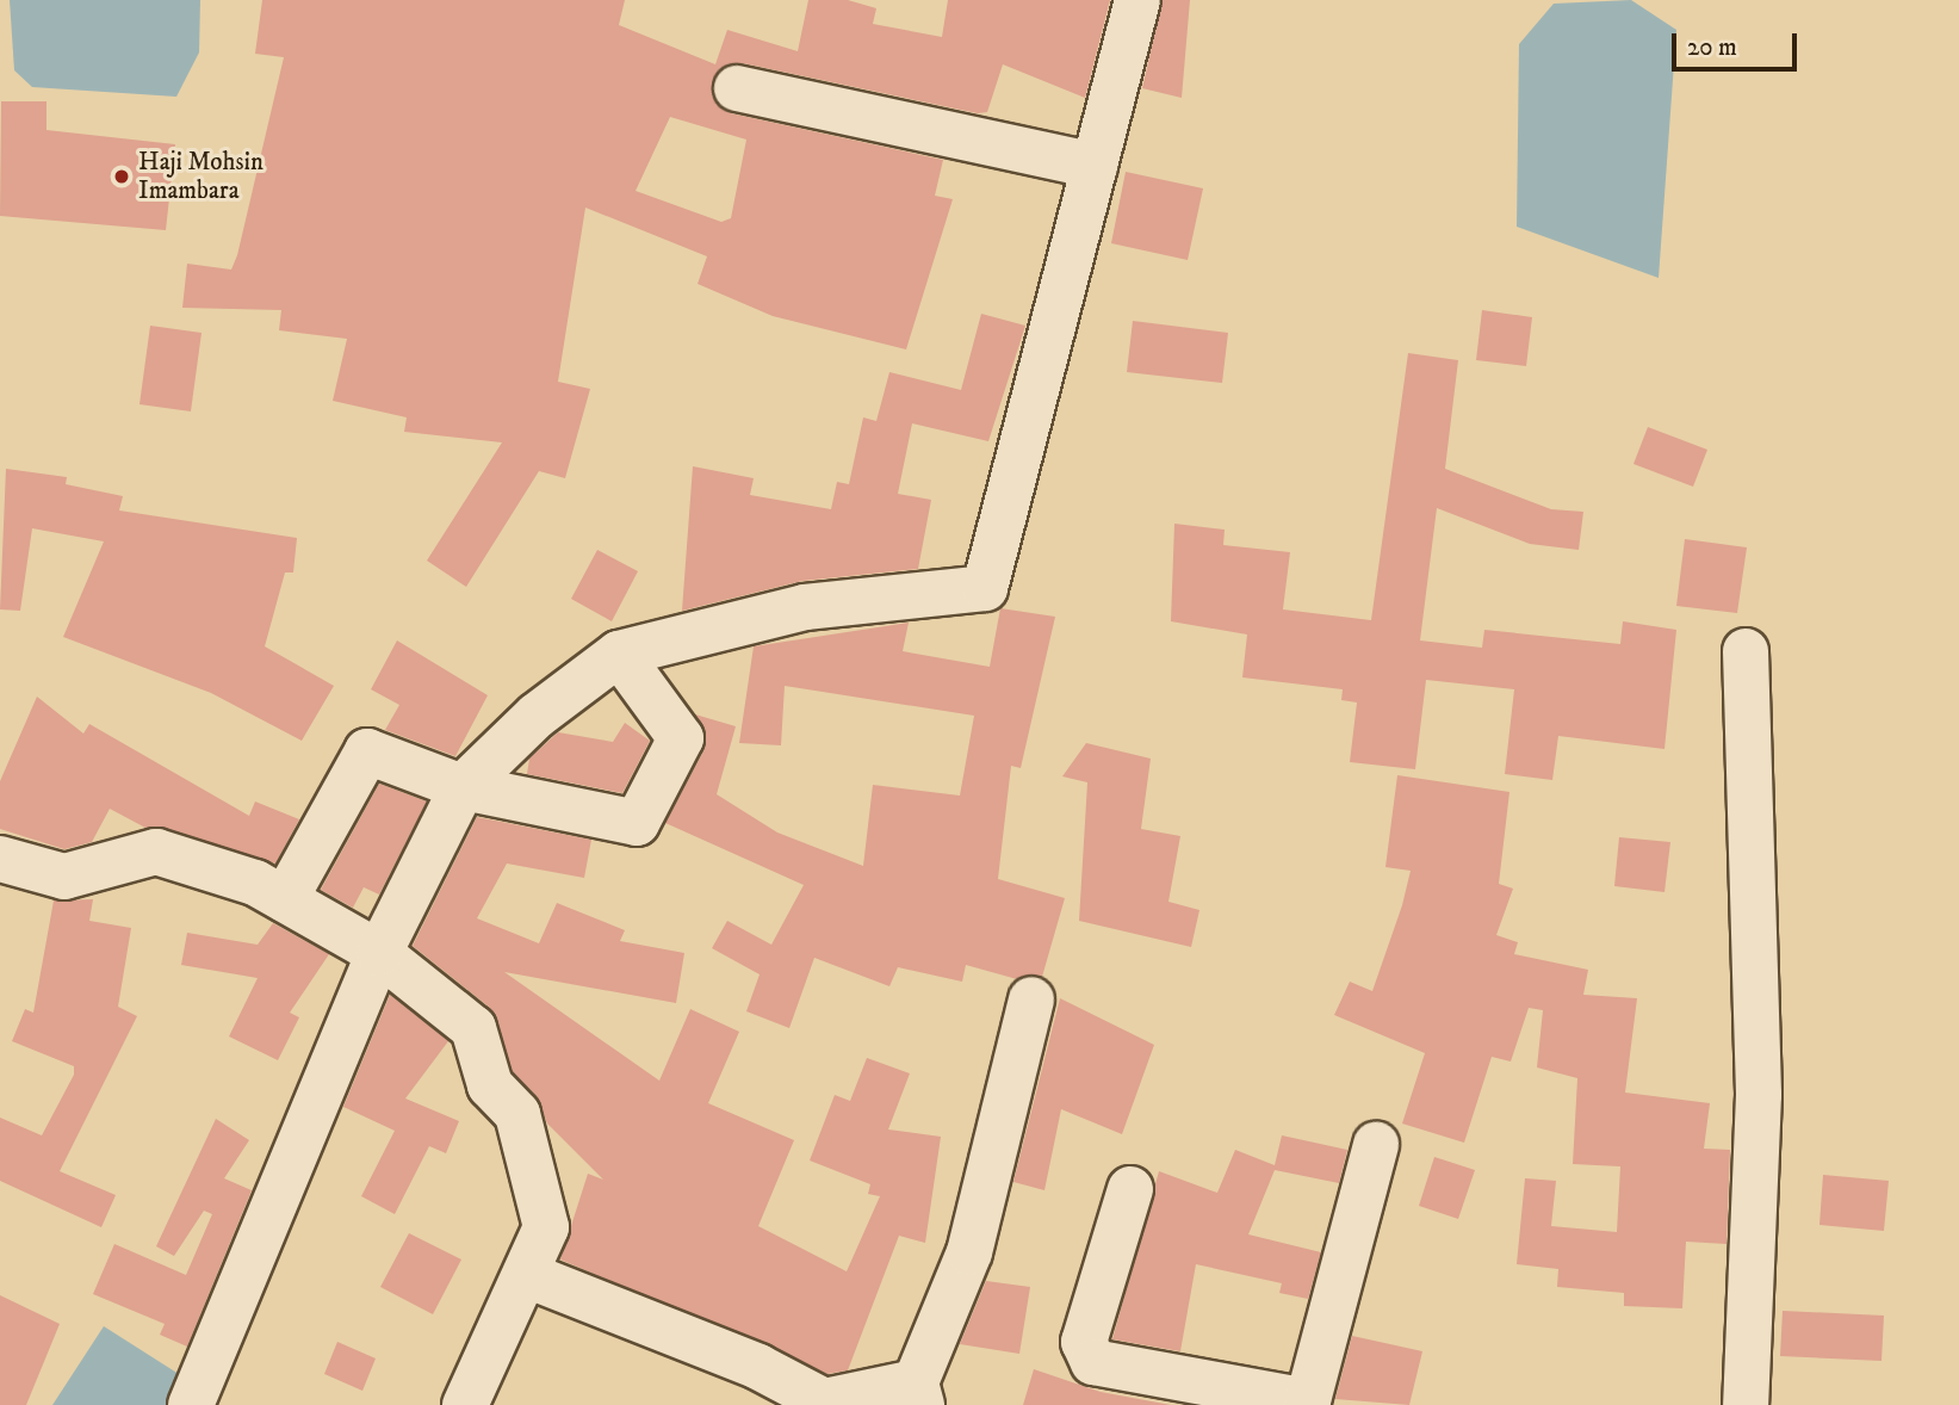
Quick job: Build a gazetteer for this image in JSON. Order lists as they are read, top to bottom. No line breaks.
{"places":["Haji Mohsin Imambara"],"scale_bar":"20 m"}
